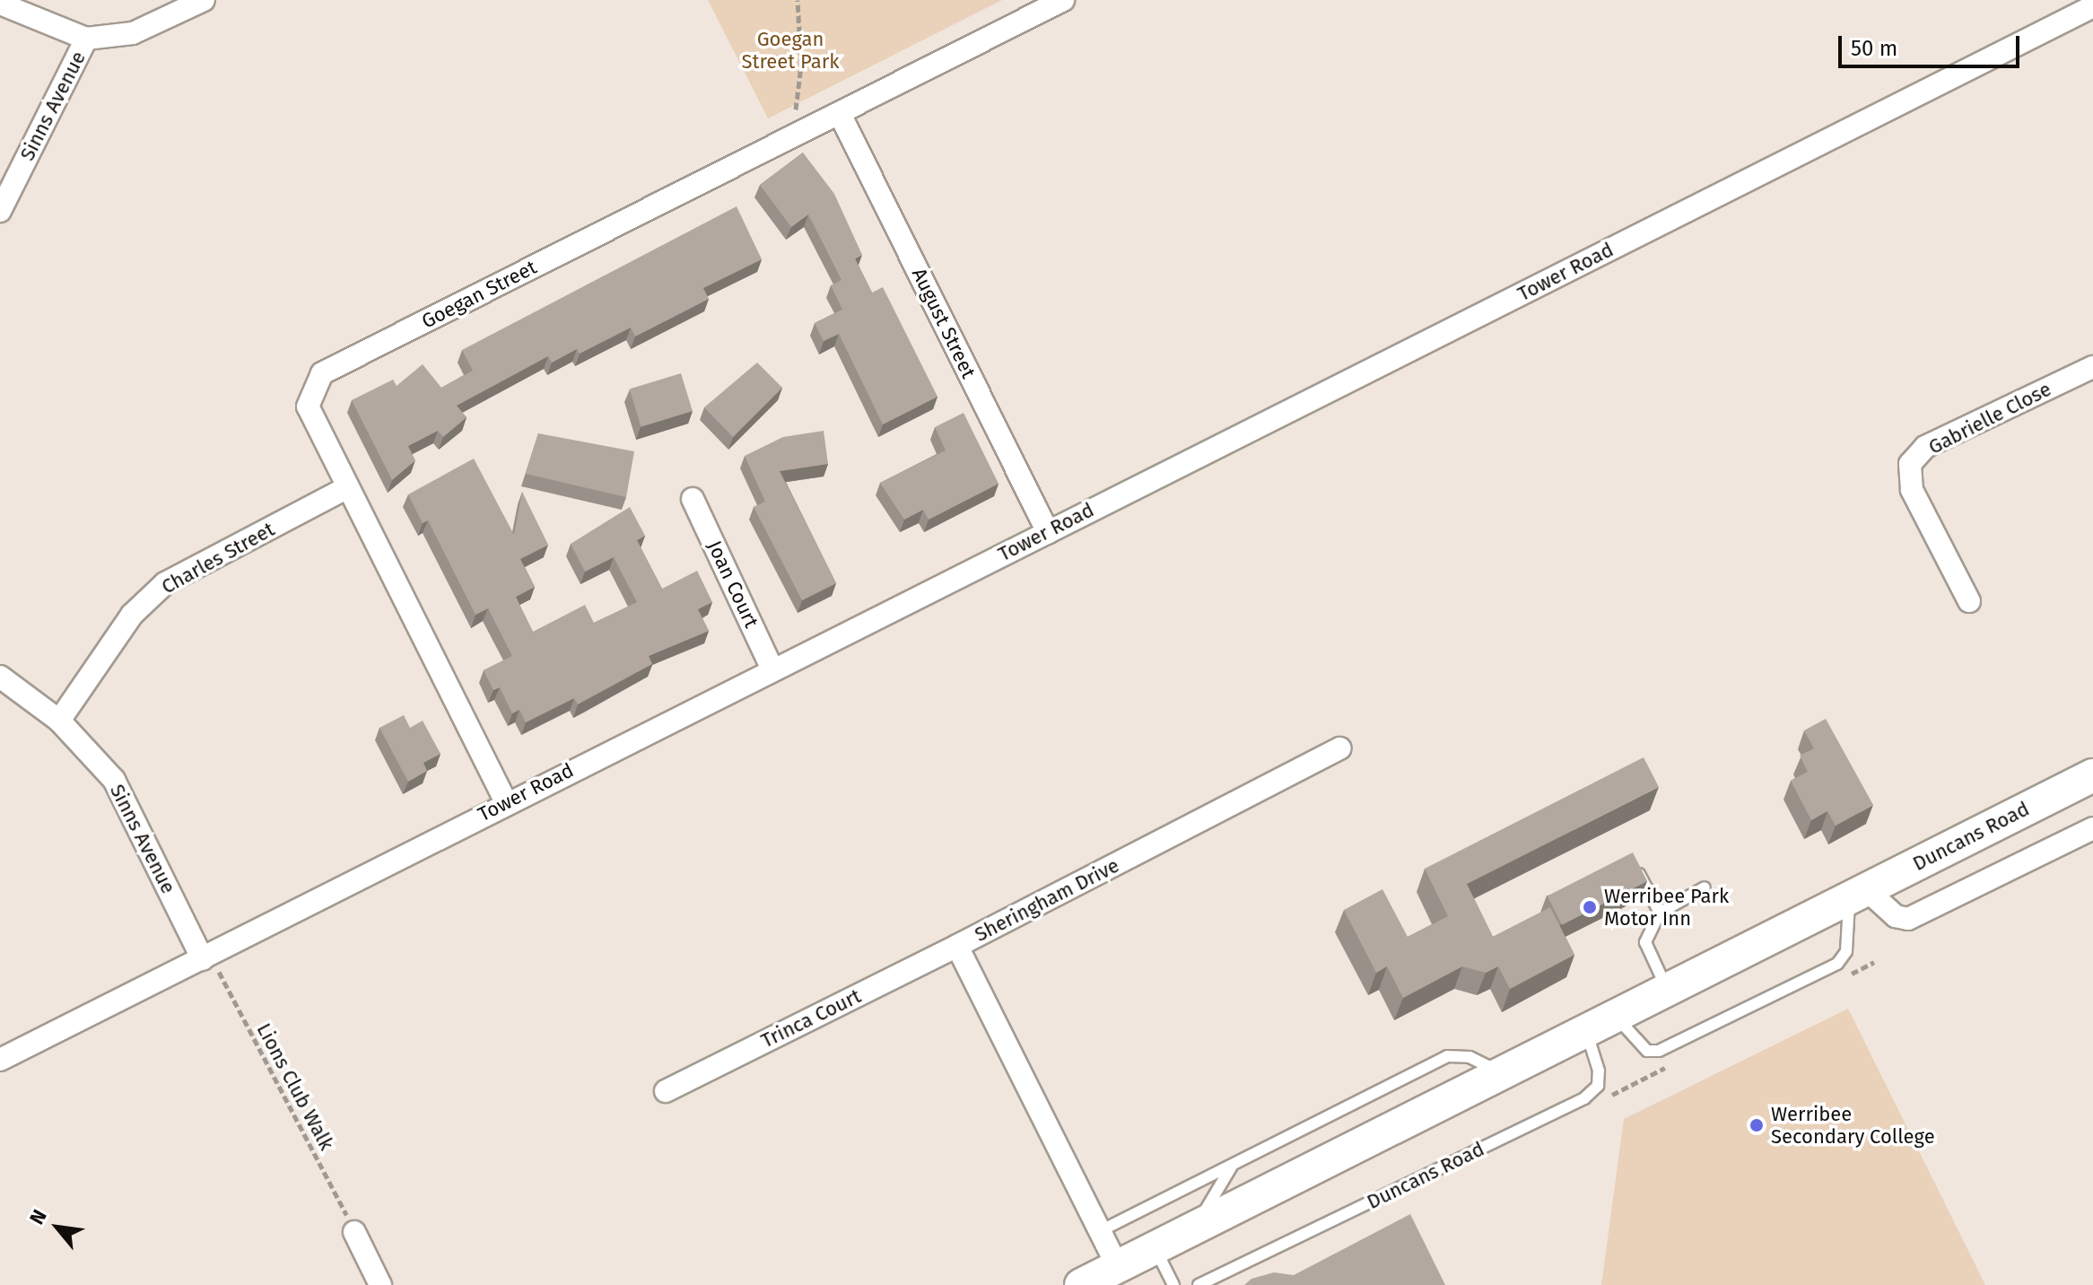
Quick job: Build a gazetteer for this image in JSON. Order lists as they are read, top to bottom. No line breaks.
{"streets":{"main road":["Duncans Road"],"street":["Sinns Avenue","Tower Road","Goegan Street","August Street","Gabrielle Close","Charles Street","Joan Court","Sheringham Drive","Trinca Court"],"path":["Lions Club Walk"]},"crossings":[["Sinns Avenue","Tower Road"],["Sinns Avenue","Charles Street"],["Sinns Avenue","Lions Club Walk"],["Tower Road","Goegan Street"],["Tower Road","August Street"],["Tower Road","Joan Court"],["Tower Road","Lions Club Walk"],["Goegan Street","August Street"],["Goegan Street","Charles Street"],["Duncans Road","Sheringham Drive"],["Sheringham Drive","Trinca Court"]],"parks":["Goegan Street Park"],"places":["Werribee Park Motor Inn","Werribee Secondary College"],"scale_bar":"50 m","north":"top left"}
